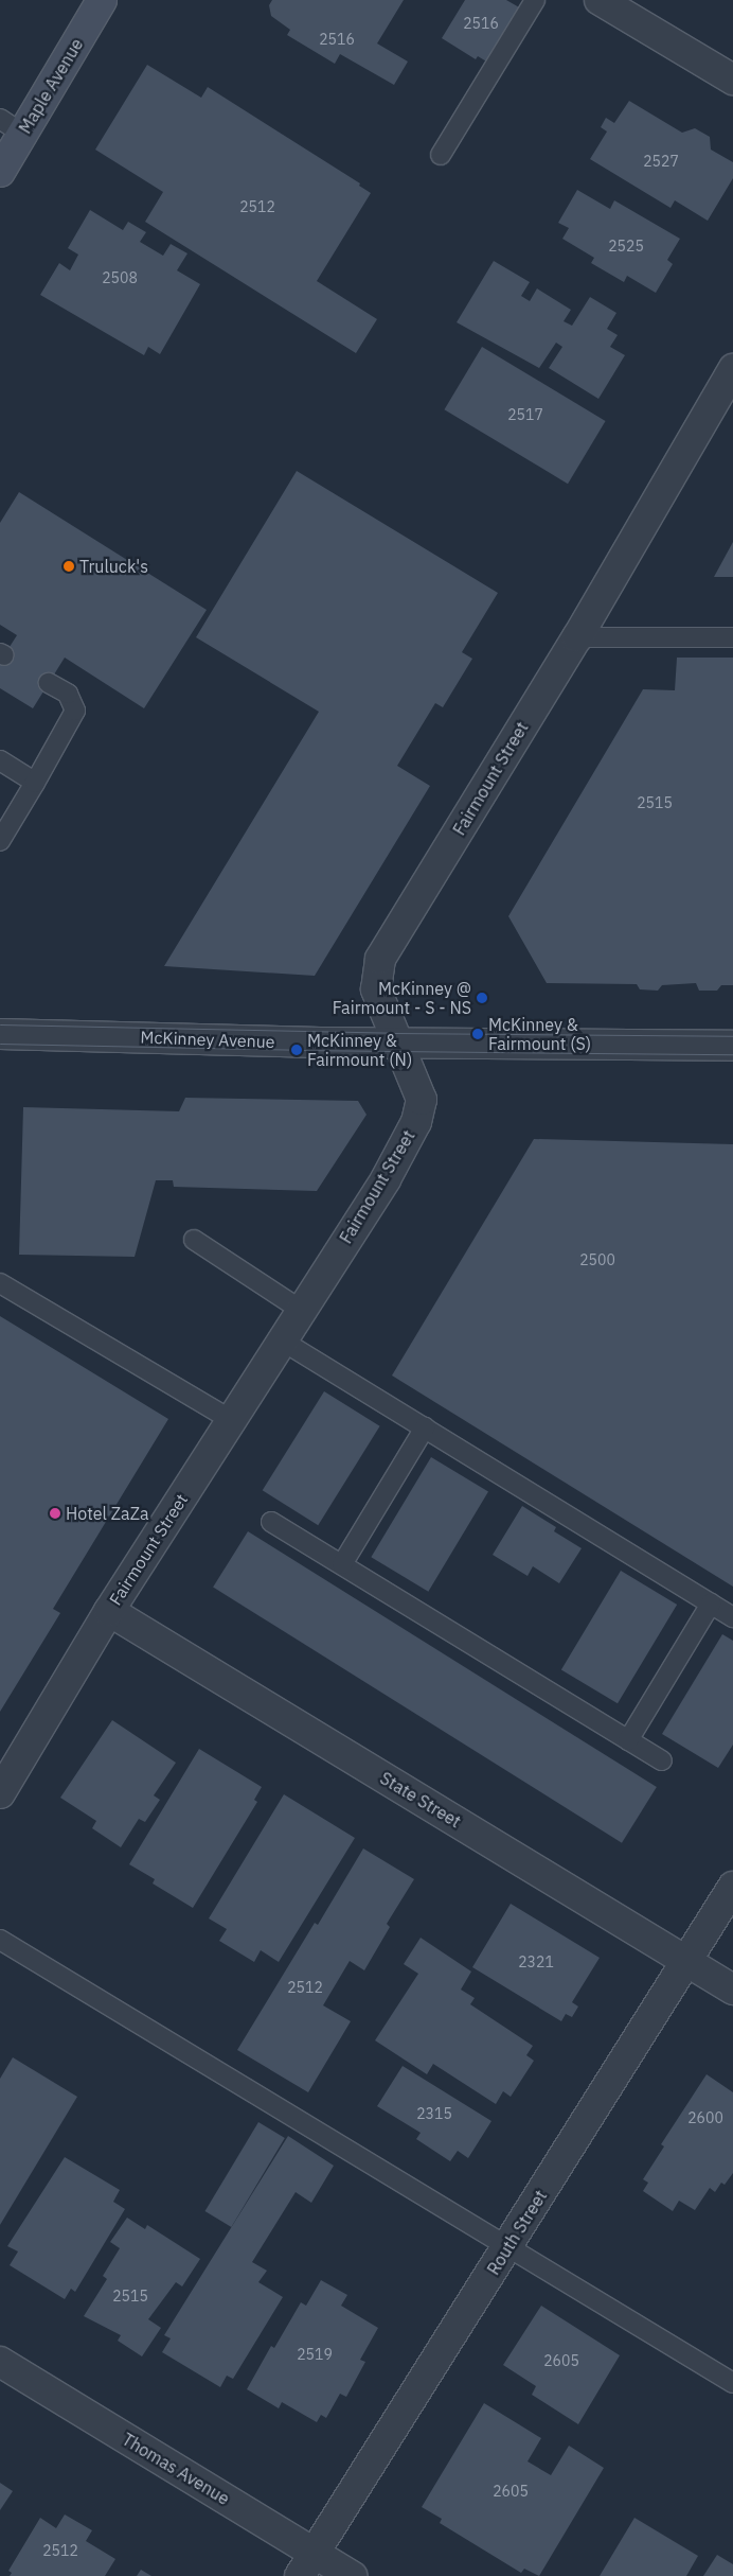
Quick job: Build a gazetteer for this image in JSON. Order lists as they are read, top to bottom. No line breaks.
{"streets":{"main road":["Maple Avenue"],"street":["Fairmount Street","McKinney Avenue","State Street","Routh Street","Thomas Avenue"]},"crossings":[["Fairmount Street","McKinney Avenue"],["Fairmount Street","State Street"],["State Street","Routh Street"],["Routh Street","Thomas Avenue"]],"places":["Truluck's","McKinney @ Fairmount - S - NS","McKinney & Fairmount (S)","McKinney & Fairmount (N)","Hotel ZaZa"],"house_numbers":["2516","2516","2527","2512","2525","2508","2517","2515","2500","2321","2512","2315","2600","2515","2519","2605","2605","2512"]}
